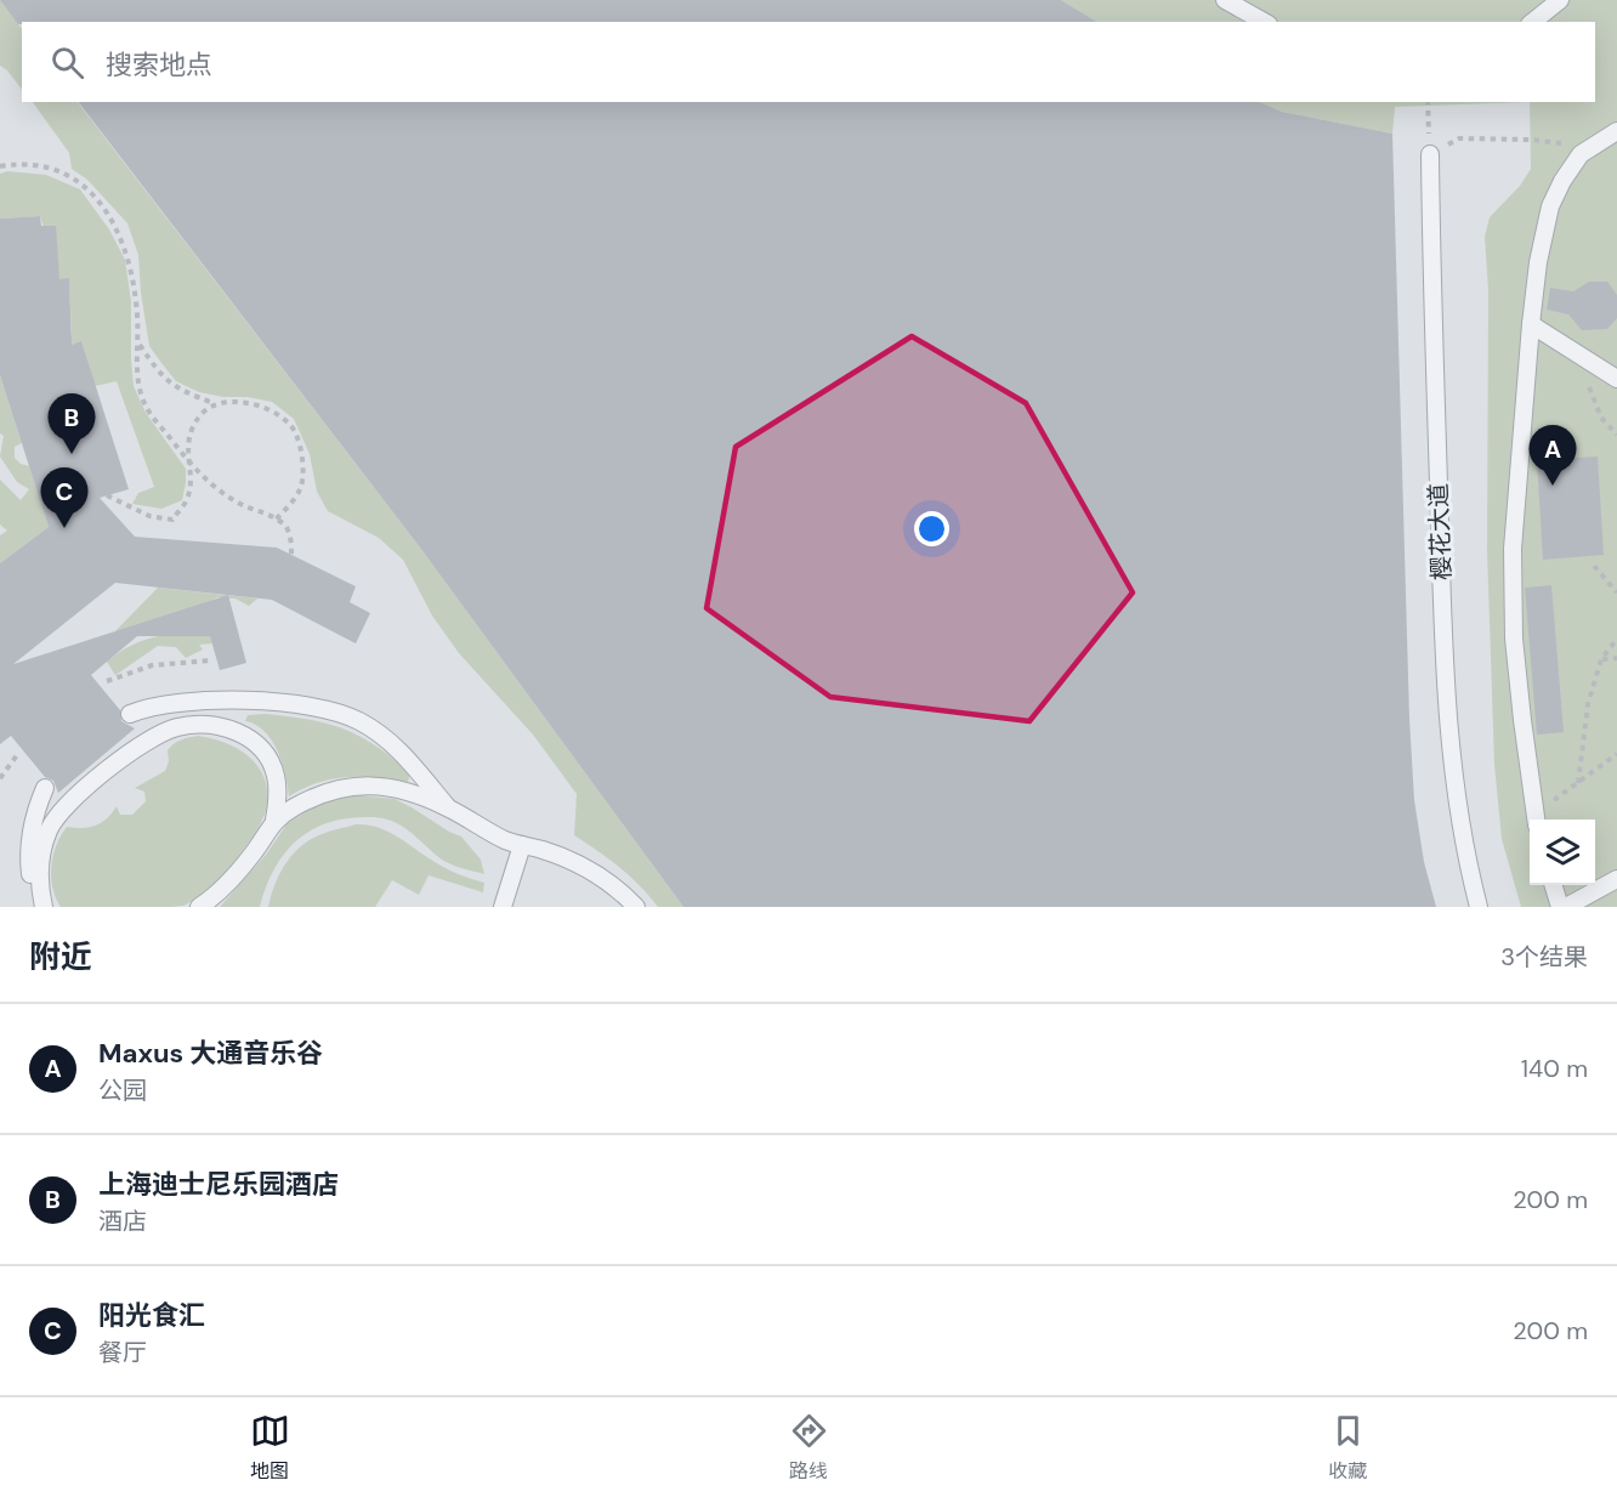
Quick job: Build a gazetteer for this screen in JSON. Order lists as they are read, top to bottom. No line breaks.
{"streets":{"lane":["樱花大道"]},"page":{"search":"搜索地点","pins":["B","A","C"],"heading":["附近","3个结果"],"list":[{"mark":"A","name":"Maxus 大通音乐谷","note":"公园","value":"140 m"},{"mark":"B","name":"上海迪士尼乐园酒店","note":"酒店","value":"200 m"},{"mark":"C","name":"阳光食汇","note":"餐厅","value":"200 m"}],"nav":["地图","路线","收藏"]}}
